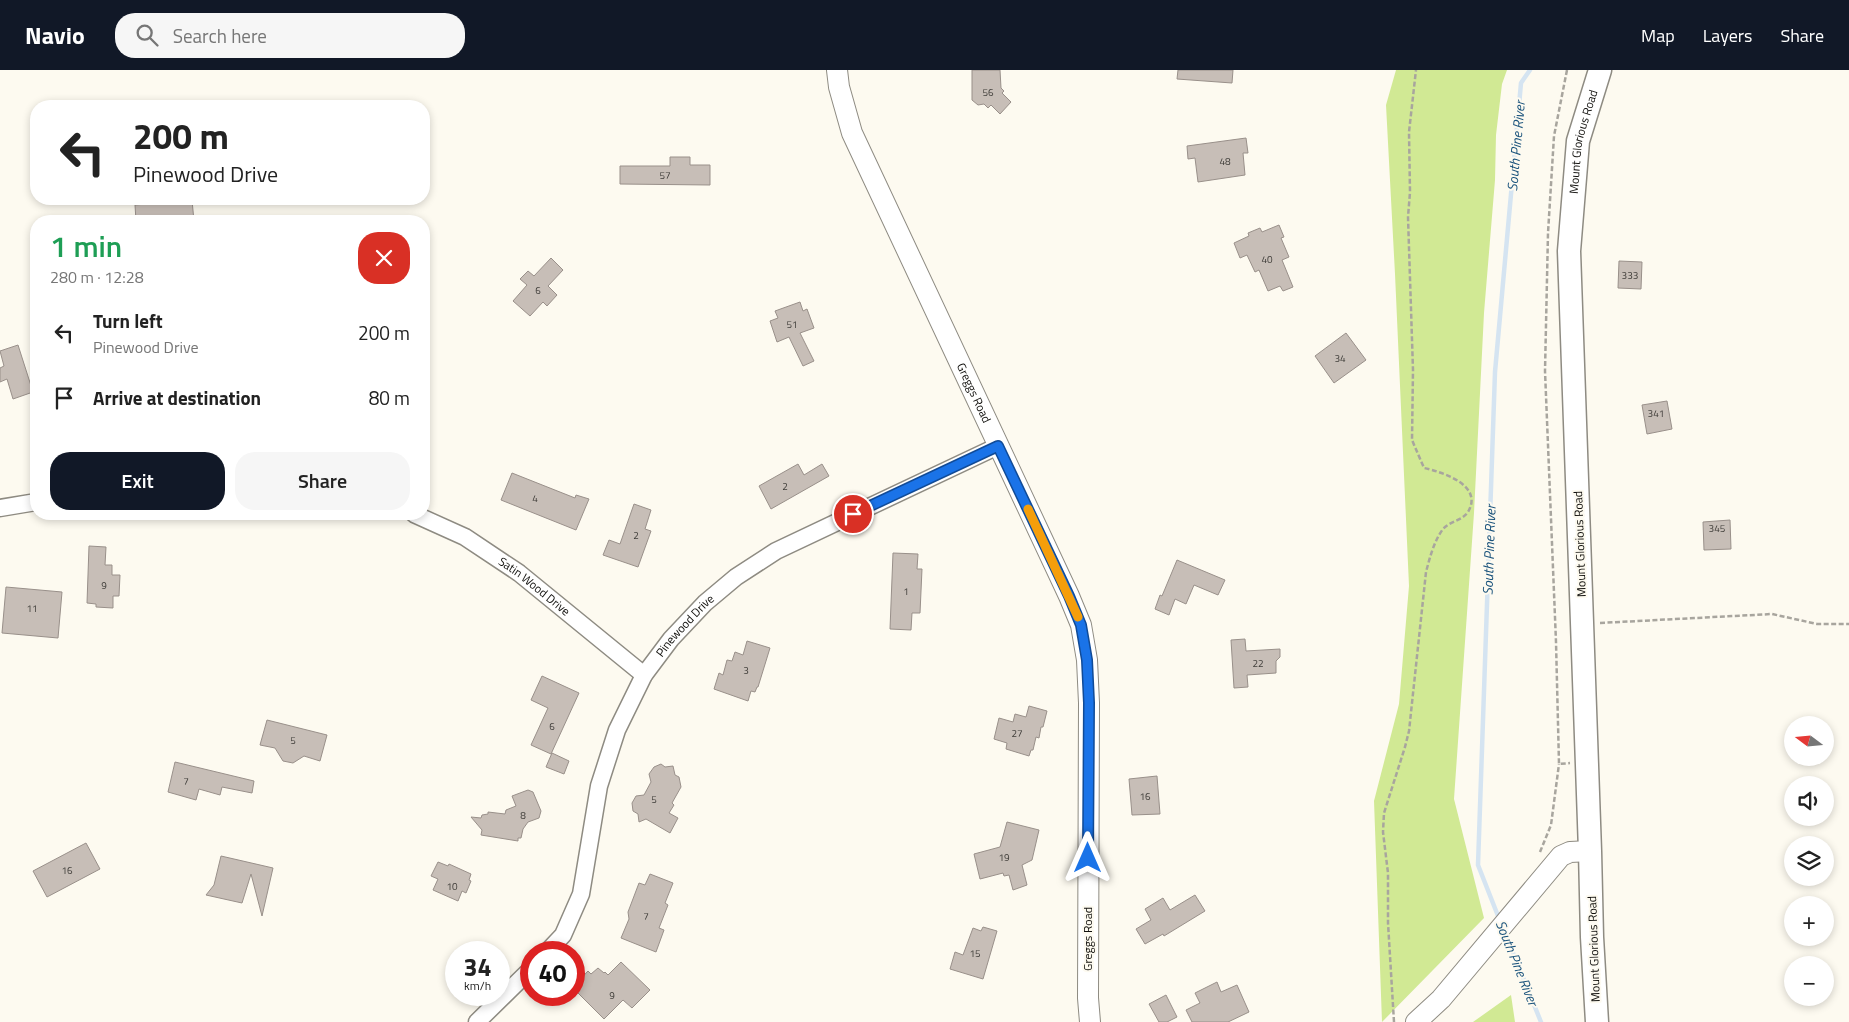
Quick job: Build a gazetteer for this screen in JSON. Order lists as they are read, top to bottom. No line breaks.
{"streets":{"main road":["Mount Glorious Road"],"street":["Greggs Road","Satin Wood Drive","Pinewood Drive"]},"crossings":[["Greggs Road","Pinewood Drive"],["Satin Wood Drive","Pinewood Drive"]],"water":["South Pine River"],"house_numbers":["56","48","57","40","333","6","51","34","341","2","4","345","2","9","1","11","22","3","6","27","5","7","16","5","8","19","16","10","7","15","9"],"north":"left","page":{"header":"Navio","search":"Search here","nav":["Map","Layers","Share"],"turn":["200 m","Pinewood Drive"],"heading":["1 min","280 m · 12:28"],"list":[{"name":"Turn left","note":"Pinewood Drive","value":"200 m"},{"name":"Arrive at destination","value":"80 m"}],"buttons":["Exit","Share"],"map_buttons":["+","−"],"speed":"34 km/h","limit":"40"}}
